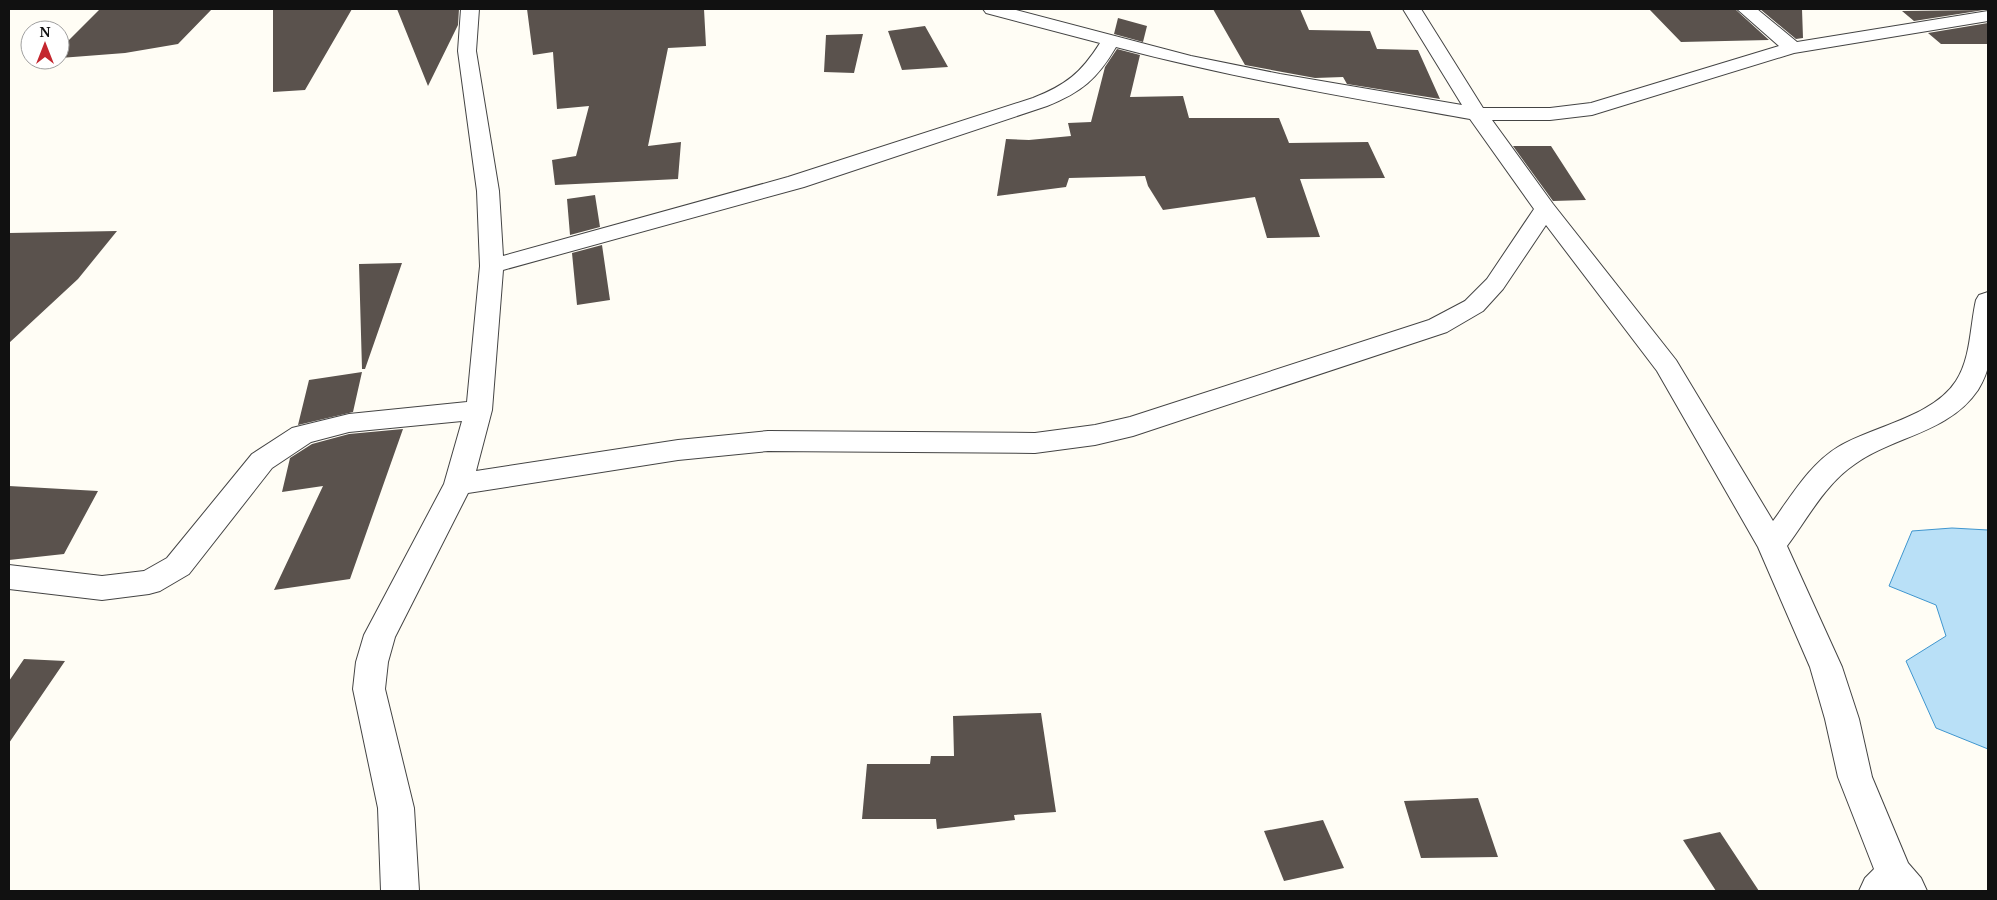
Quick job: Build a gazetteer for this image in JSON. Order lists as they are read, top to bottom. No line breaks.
{"north":"top"}
